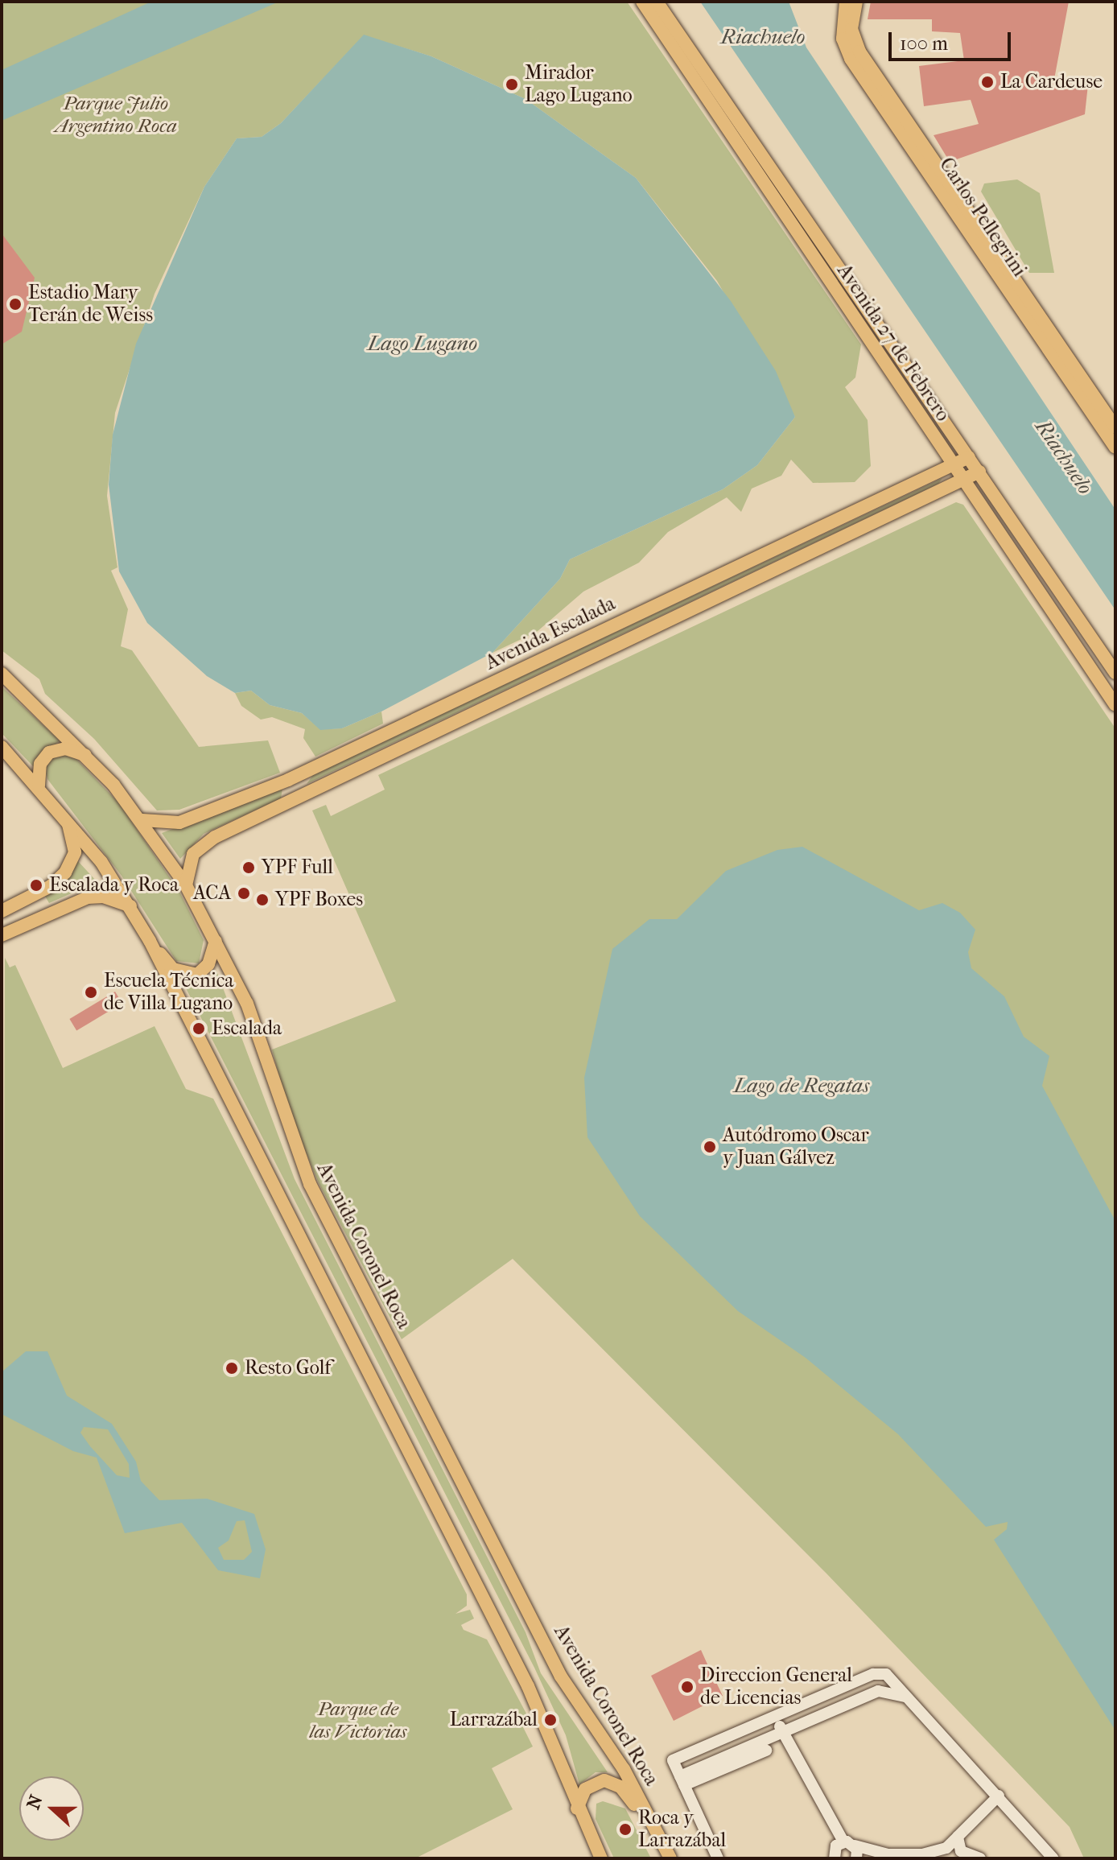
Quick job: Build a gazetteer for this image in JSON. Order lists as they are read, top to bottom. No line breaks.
{"streets":{"main road":["Carlos Pellegrini","Avenida 27 de Febrero","Avenida Escalada","Avenida Coronel Roca"]},"crossings":[["Avenida 27 de Febrero","Avenida Escalada"],["Avenida Escalada","Avenida Coronel Roca"]],"water":["Riachuelo","Lago Lugano","Lago de Regatas"],"parks":["Parque Julio Argentino Roca","Parque de las Victorias"],"places":["La Cardeuse","Mirador Lago Lugano","Estadio Mary Terán de Weiss","YPF Full","Escalada y Roca","ACA","YPF Boxes","Escuela Técnica de Villa Lugano","Escalada","Autódromo Oscar y Juan Gálvez","Resto Golf","Direccion General de Licencias","Larrazábal","Roca y Larrazábal"],"scale_bar":"100 m","north":"left"}
